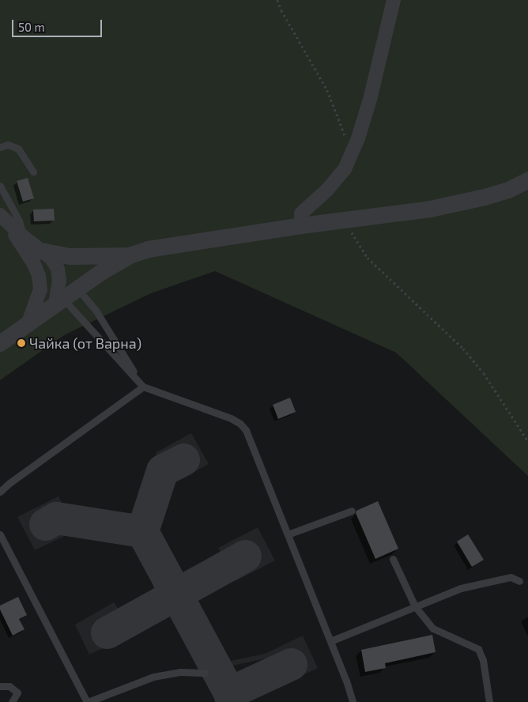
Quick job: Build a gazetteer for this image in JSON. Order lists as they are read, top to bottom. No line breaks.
{"places":["Чайка (от Варна)"],"scale_bar":"50 m"}
